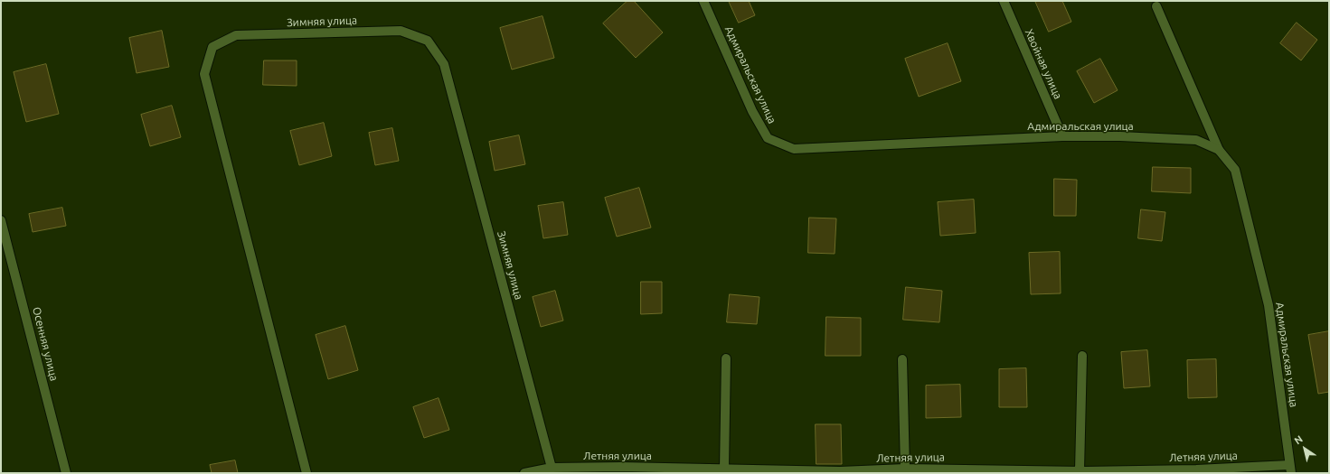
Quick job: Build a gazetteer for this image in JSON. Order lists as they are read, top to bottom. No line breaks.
{"streets":{"street":["Зимняя улица","Хвойная улица","Адмиральская улица","Осенняя улица","Летняя улица"]},"crossings":[["Зимняя улица","Летняя улица"],["Хвойная улица","Адмиральская улица"],["Адмиральская улица","Летняя улица"]],"north":"top left"}
